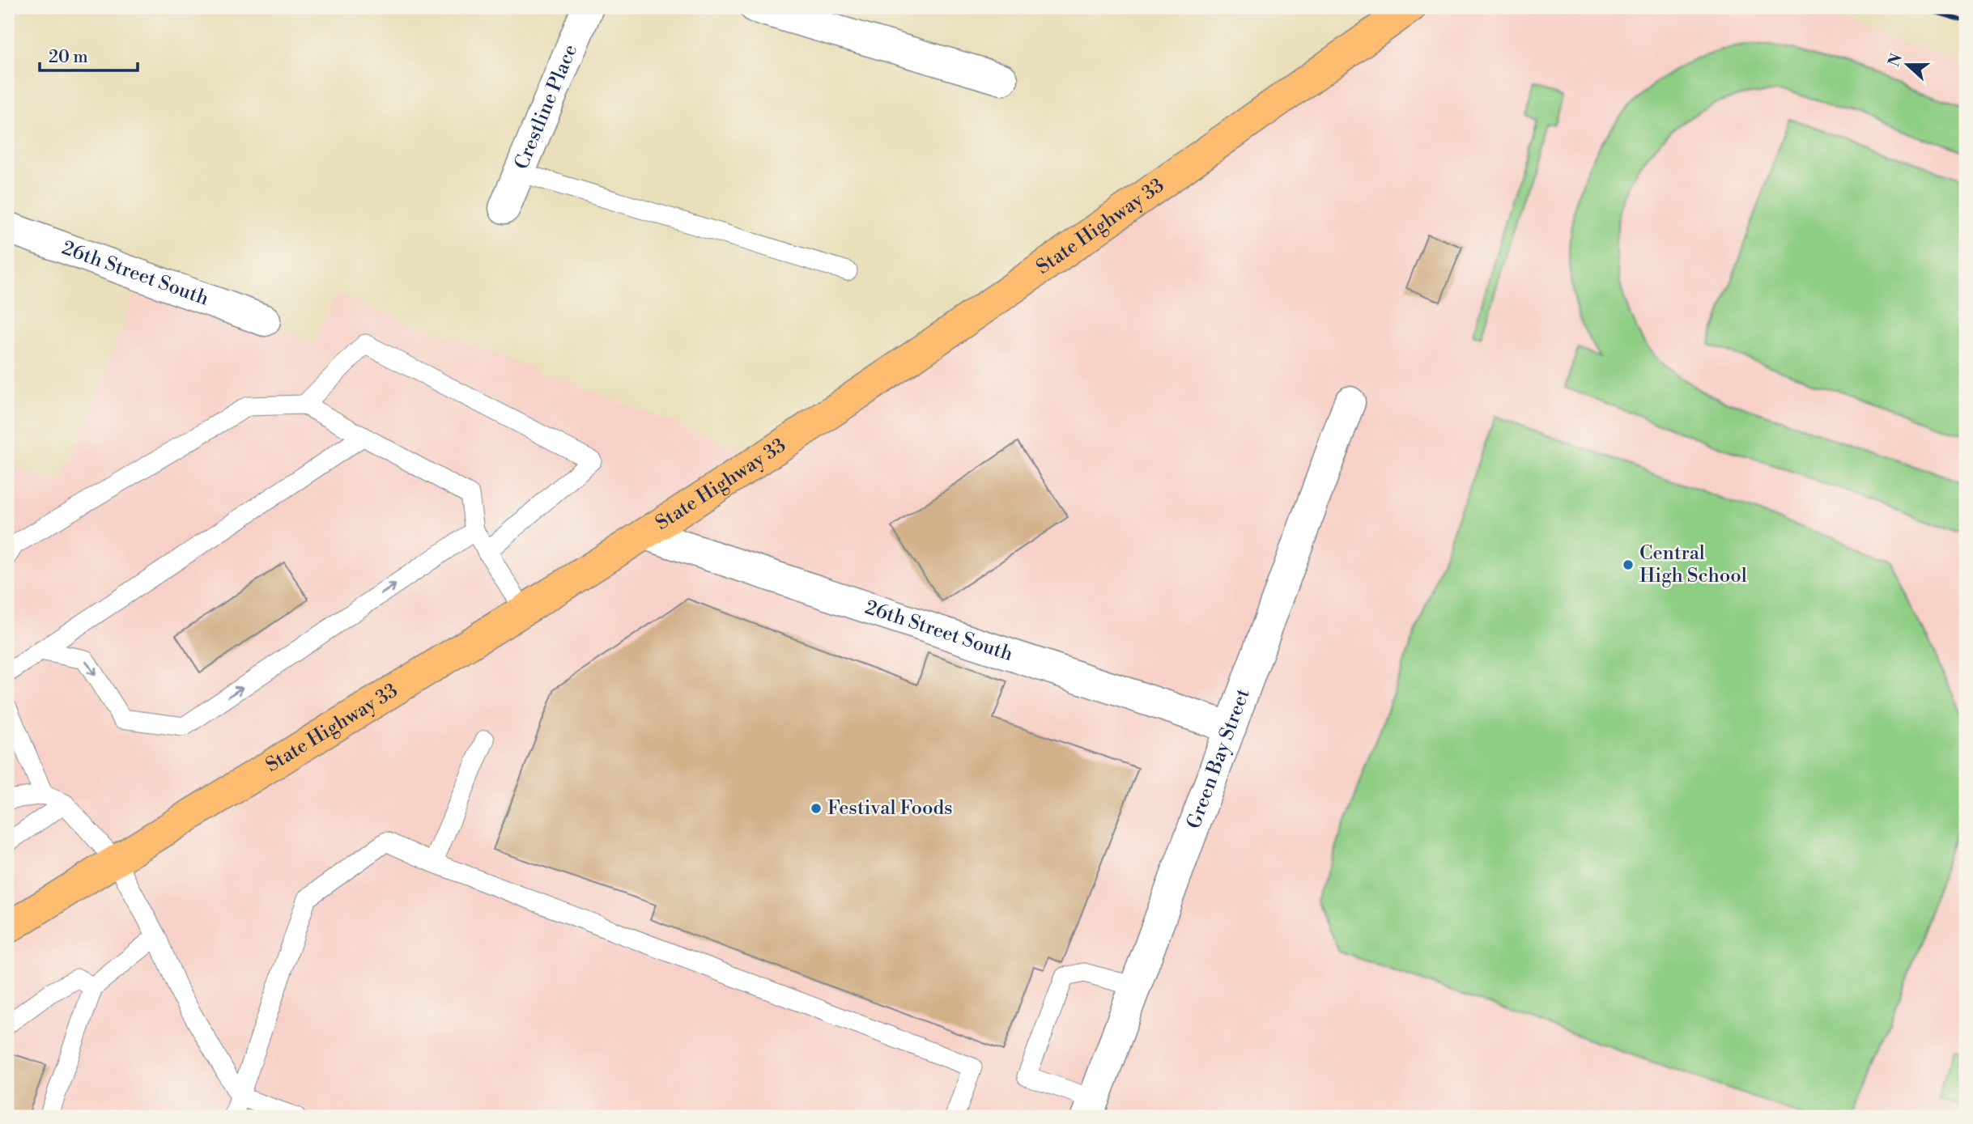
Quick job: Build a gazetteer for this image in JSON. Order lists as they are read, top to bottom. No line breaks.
{"streets":{"main road":["State Highway 33"],"street":["Crestline Place","26th Street South","Green Bay Street"]},"crossings":[["State Highway 33","26th Street South"],["26th Street South","Green Bay Street"]],"places":["Central High School","Festival Foods"],"scale_bar":"20 m","north":"left"}
